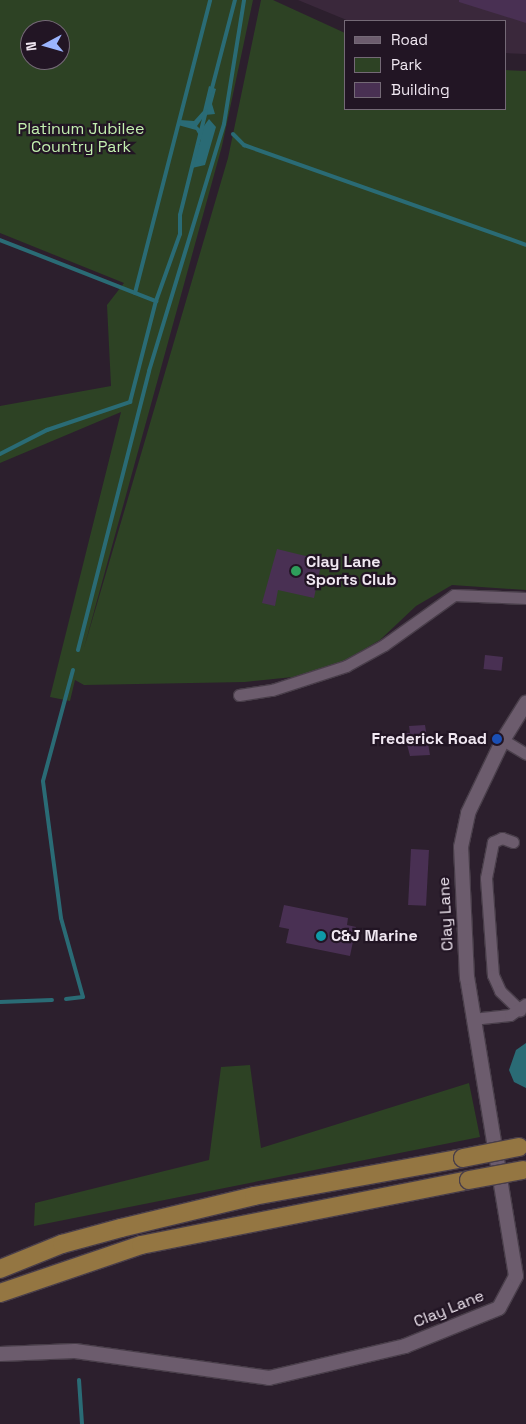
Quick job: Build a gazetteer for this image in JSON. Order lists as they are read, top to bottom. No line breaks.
{"streets":{"street":["Clay Lane"]},"parks":["Platinum Jubilee Country Park"],"places":["Clay Lane Sports Club","Frederick Road","C&J Marine"],"legend":["Road","Park","Building"],"north":"left"}
